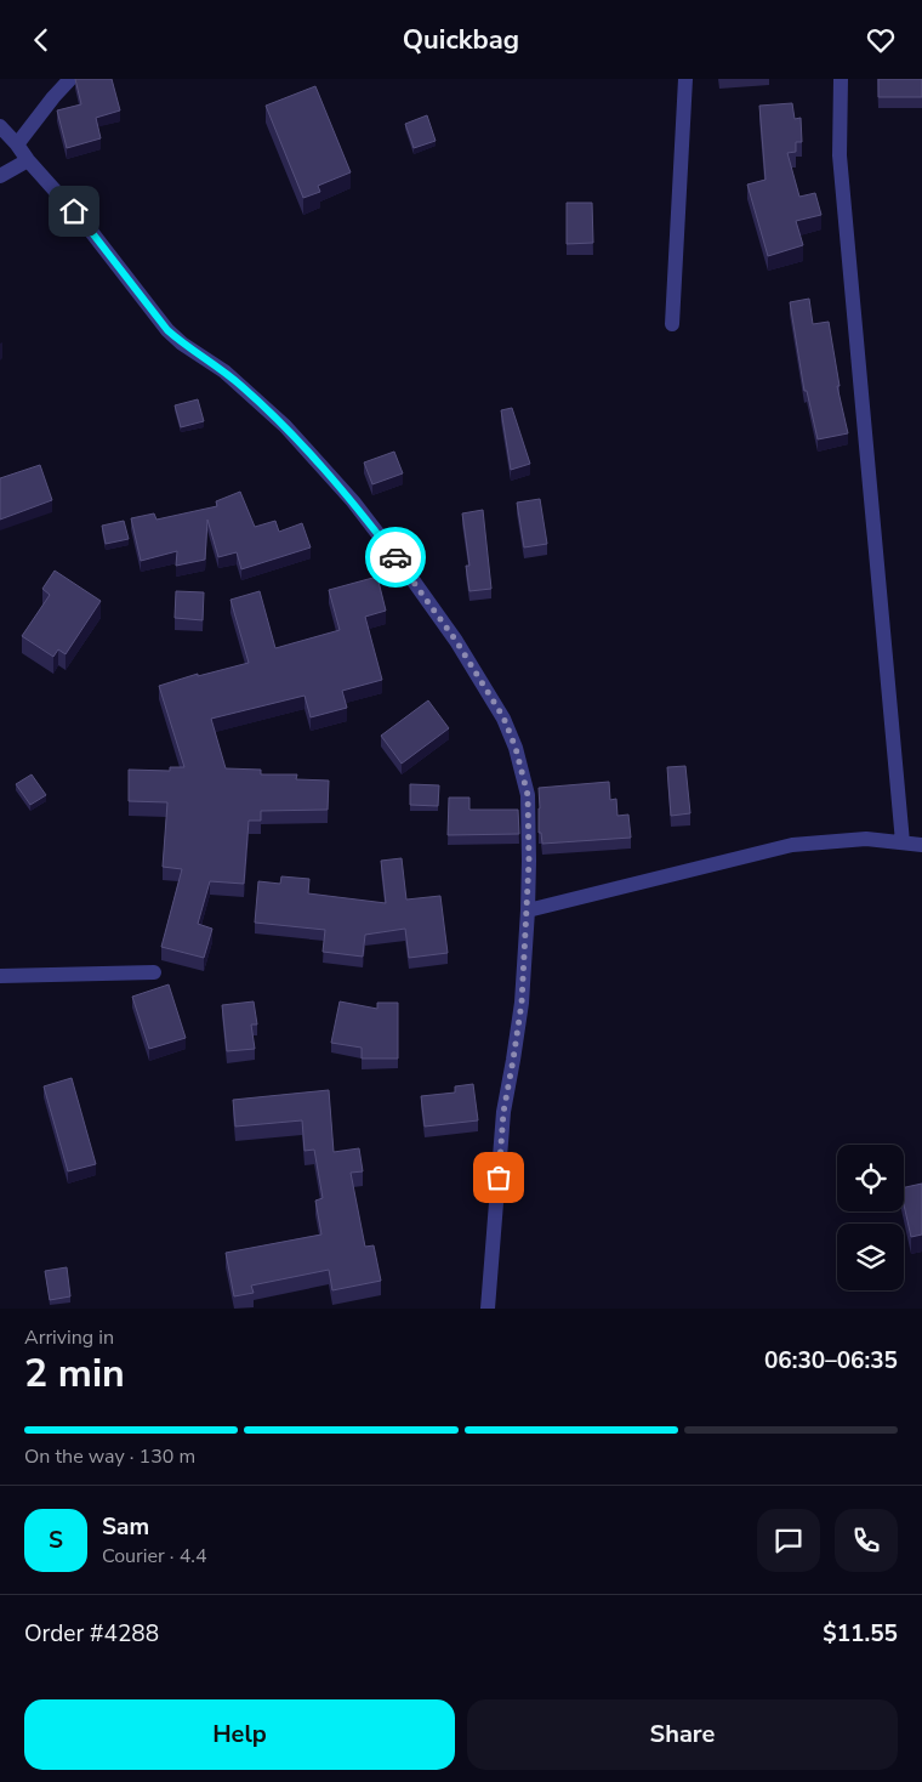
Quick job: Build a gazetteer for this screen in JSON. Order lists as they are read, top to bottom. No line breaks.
{"page":{"header":"Quickbag","heading":["2 min","Arriving in","06:30–06:35"],"panel":["Sam","Courier · 4.4","Order #4288","$11.55"],"bar":"On the way · 130 m","round":"S","buttons":["Help","Share"]}}
